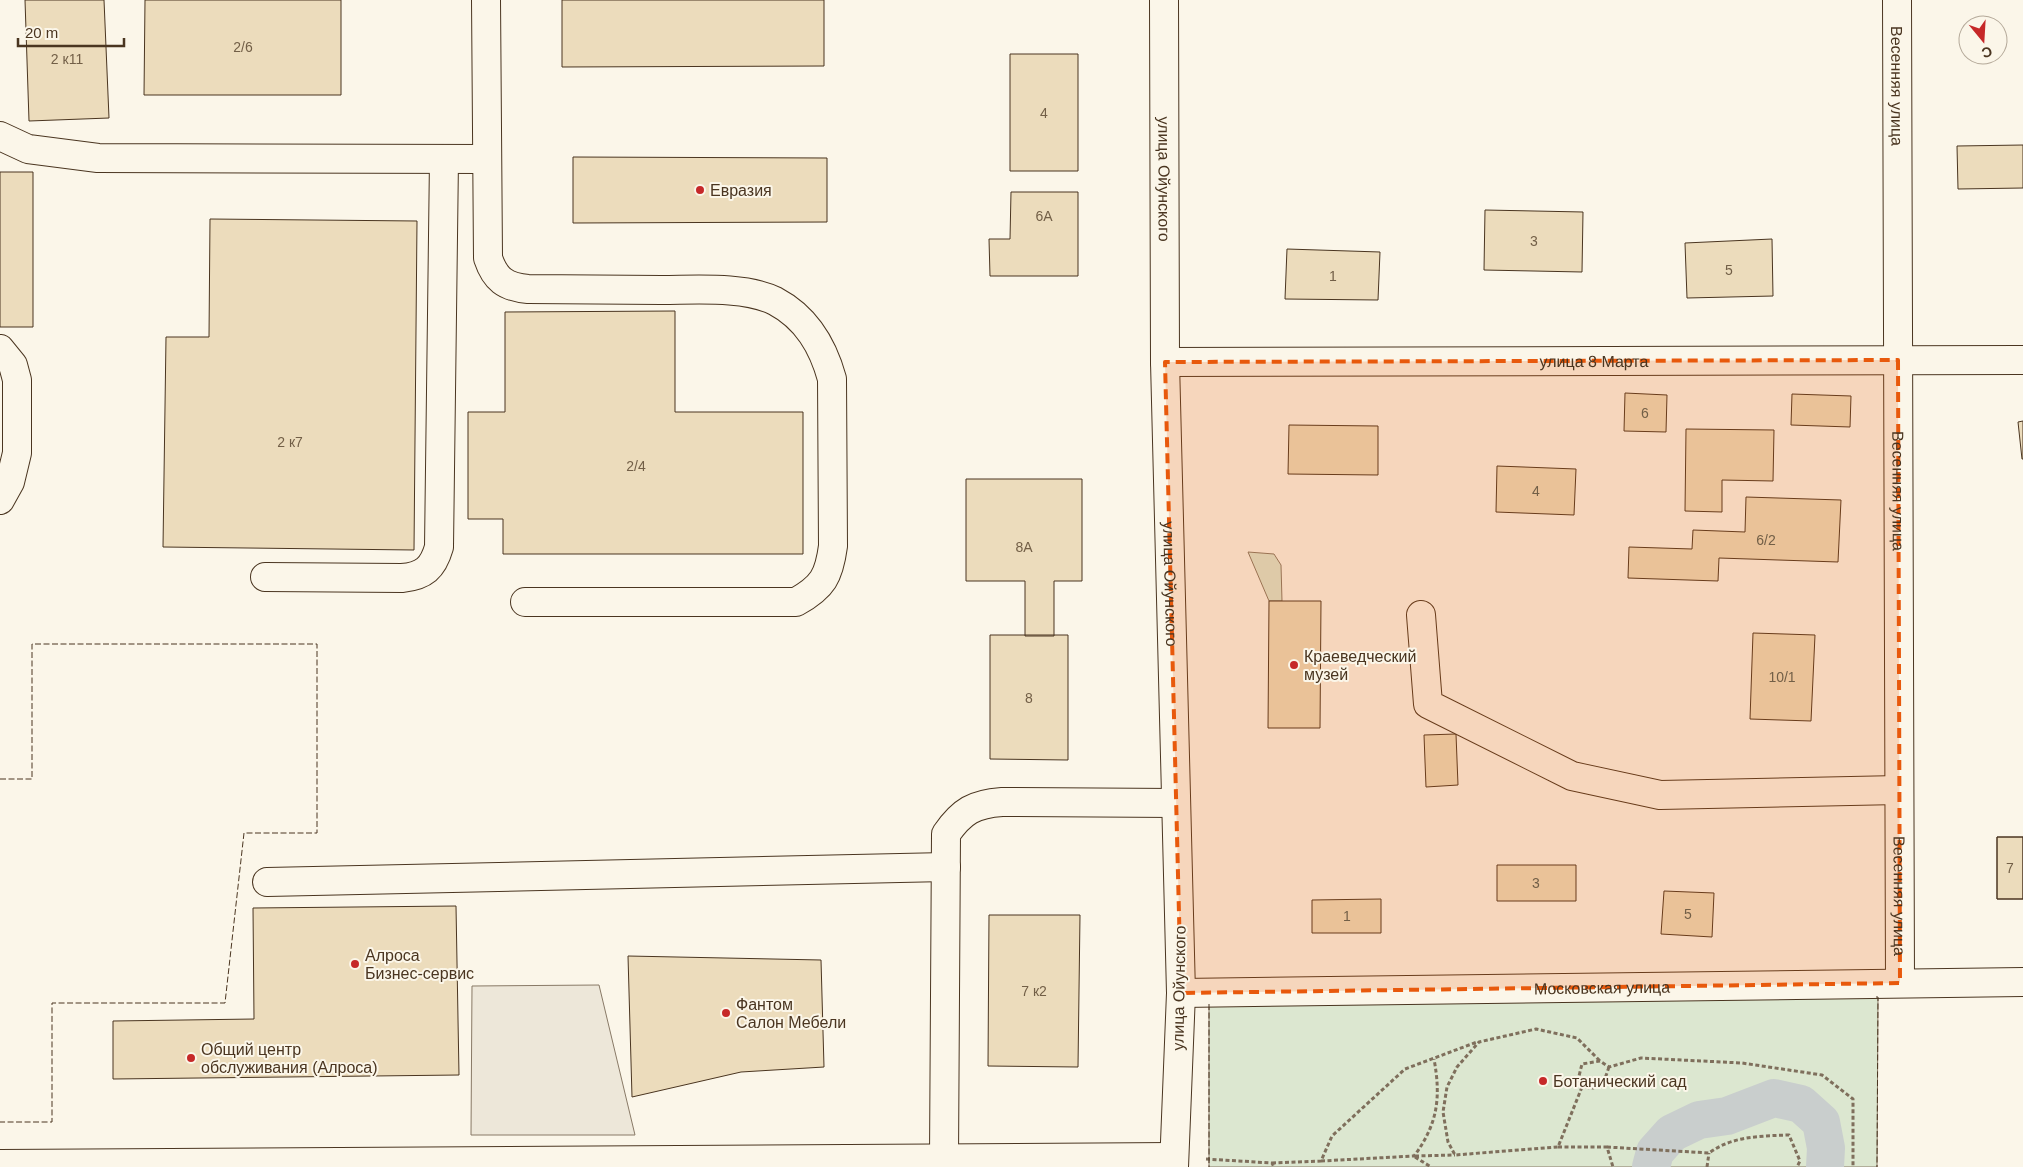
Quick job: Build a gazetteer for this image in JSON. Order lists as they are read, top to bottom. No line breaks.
{"streets":{"street":["Весенняя улица","улица Ойунского","улица 8 Марта","Московская улица"]},"crossings":[["Весенняя улица","улица 8 Марта"],["Весенняя улица","Московская улица"],["улица Ойунского","улица 8 Марта"],["улица Ойунского","Московская улица"]],"places":["Евразия","Краеведческий музей","Алроса Бизнес-сервис","Фантом Салон Мебели","Общий центр обслуживания (Алроса)","Ботанический сад"],"house_numbers":["2/6","2 к11","4","6А","3","5","1","6","2 к7","2/4","4","6/2","8А","10/1","8","7","3","5","1","7 к2"],"scale_bar":"20 m","north":"bottom"}
